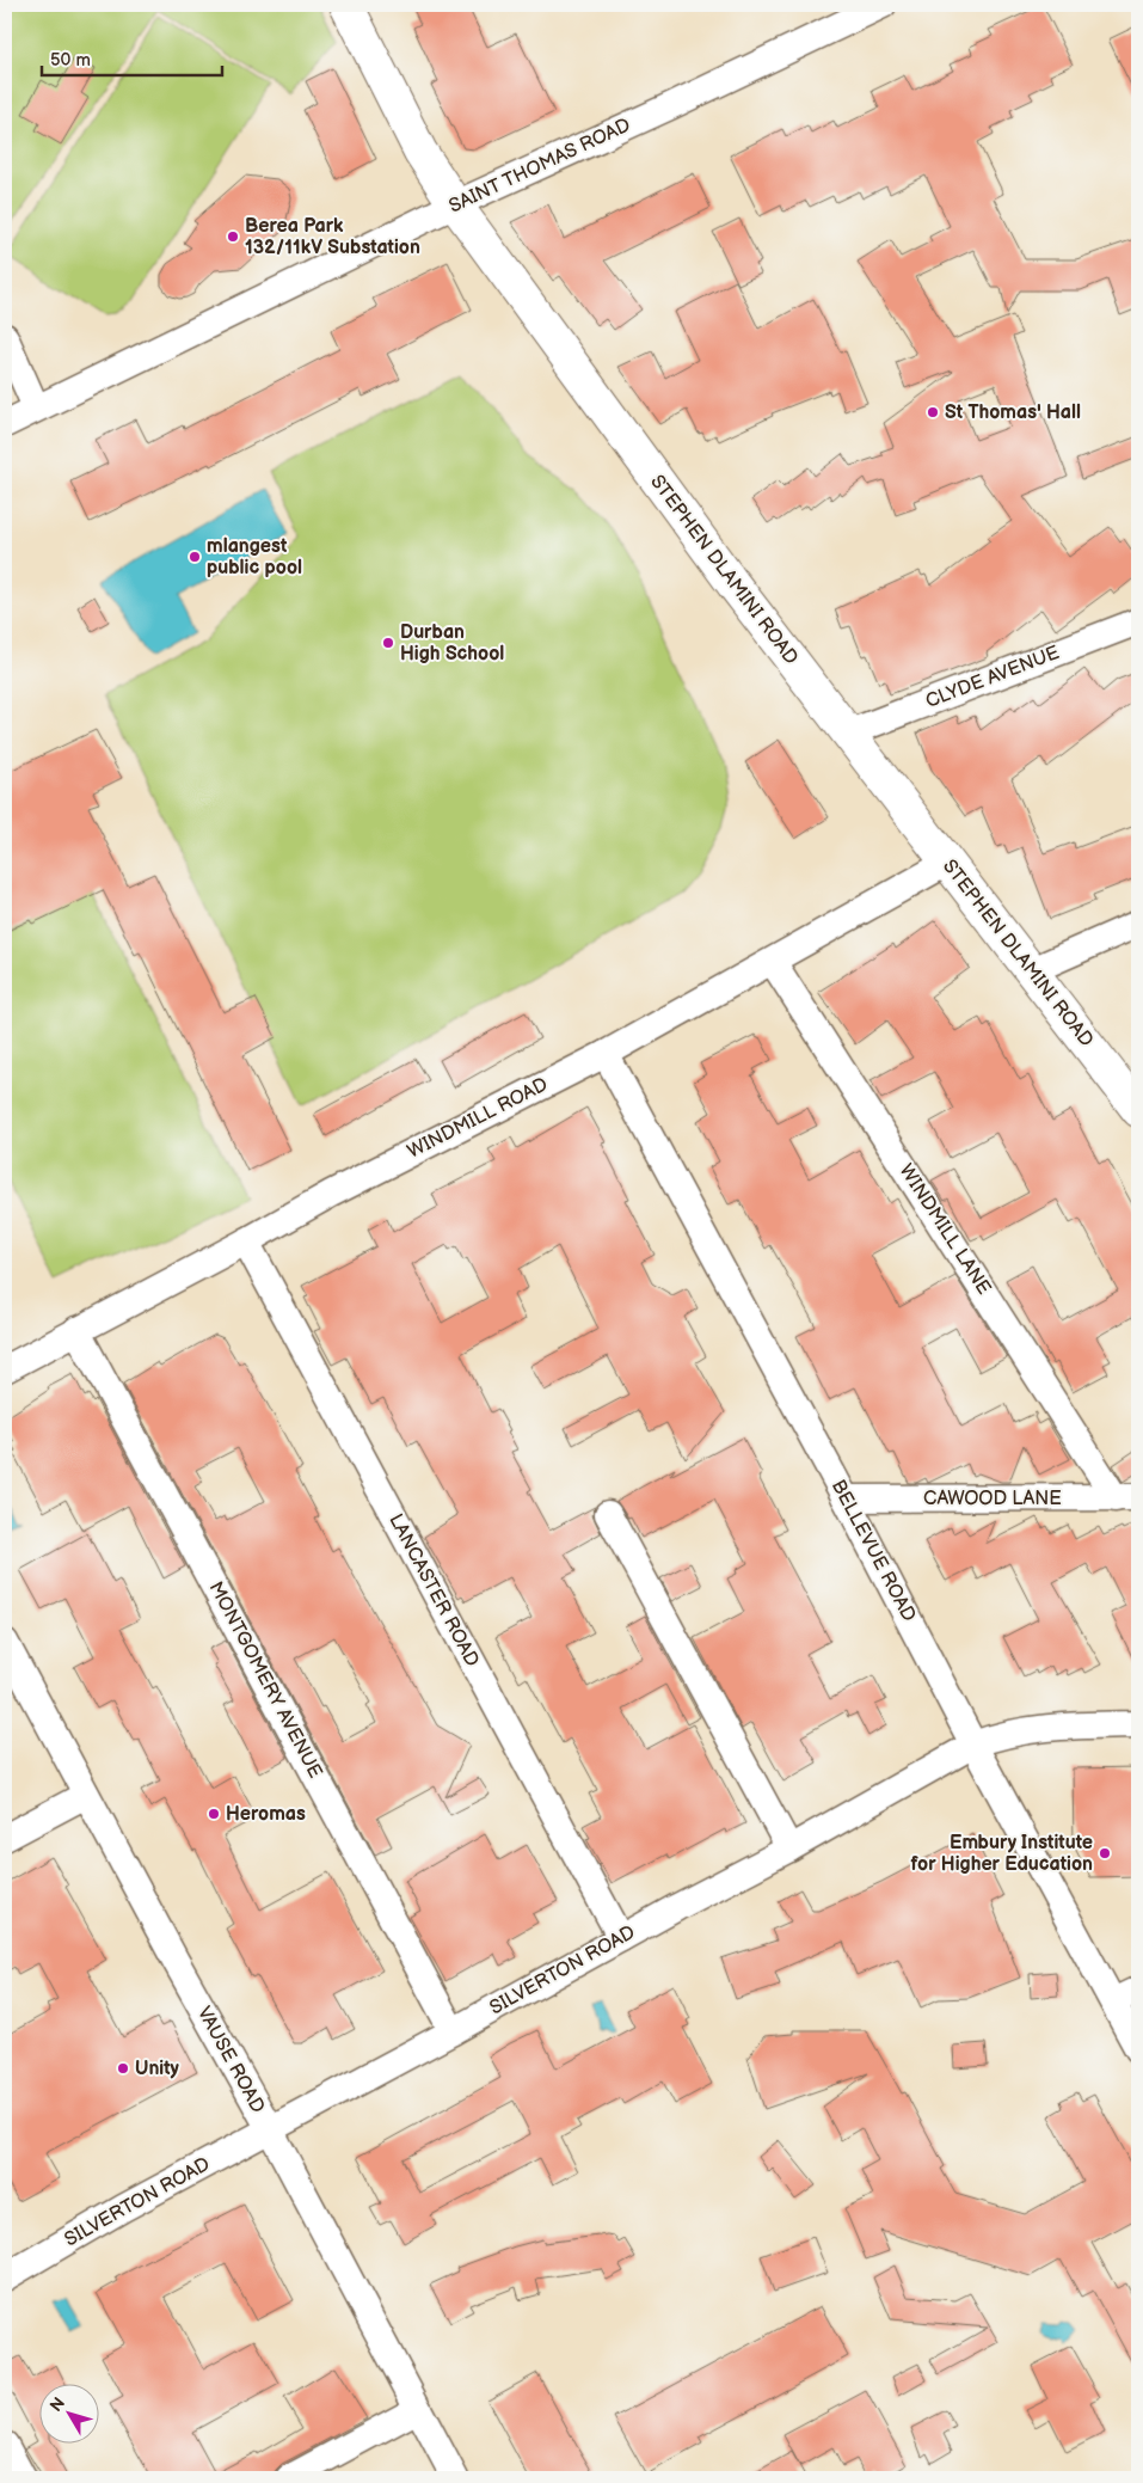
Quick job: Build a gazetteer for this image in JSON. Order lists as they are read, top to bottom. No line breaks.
{"streets":{"main road":["STEPHEN DLAMINI ROAD"],"street":["SAINT THOMAS ROAD","CLYDE AVENUE","WINDMILL ROAD","WINDMILL LANE","CAWOOD LANE","BELLEVUE ROAD","LANCASTER ROAD","MONTGOMERY AVENUE","SILVERTON ROAD","VAUSE ROAD"]},"crossings":[["SAINT THOMAS ROAD","STEPHEN DLAMINI ROAD"],["STEPHEN DLAMINI ROAD","CLYDE AVENUE"],["STEPHEN DLAMINI ROAD","WINDMILL ROAD"],["WINDMILL ROAD","WINDMILL LANE"],["WINDMILL ROAD","BELLEVUE ROAD"],["WINDMILL ROAD","LANCASTER ROAD"],["WINDMILL ROAD","MONTGOMERY AVENUE"],["WINDMILL LANE","CAWOOD LANE"],["CAWOOD LANE","BELLEVUE ROAD"],["BELLEVUE ROAD","SILVERTON ROAD"],["LANCASTER ROAD","SILVERTON ROAD"],["MONTGOMERY AVENUE","SILVERTON ROAD"],["SILVERTON ROAD","VAUSE ROAD"]],"places":["Berea Park 132/11kV Substation","St Thomas' Hall","mlangest public pool","Durban High School","Heromas","Embury Institute for Higher Education","Unity"],"scale_bar":"50 m","north":"top left"}
